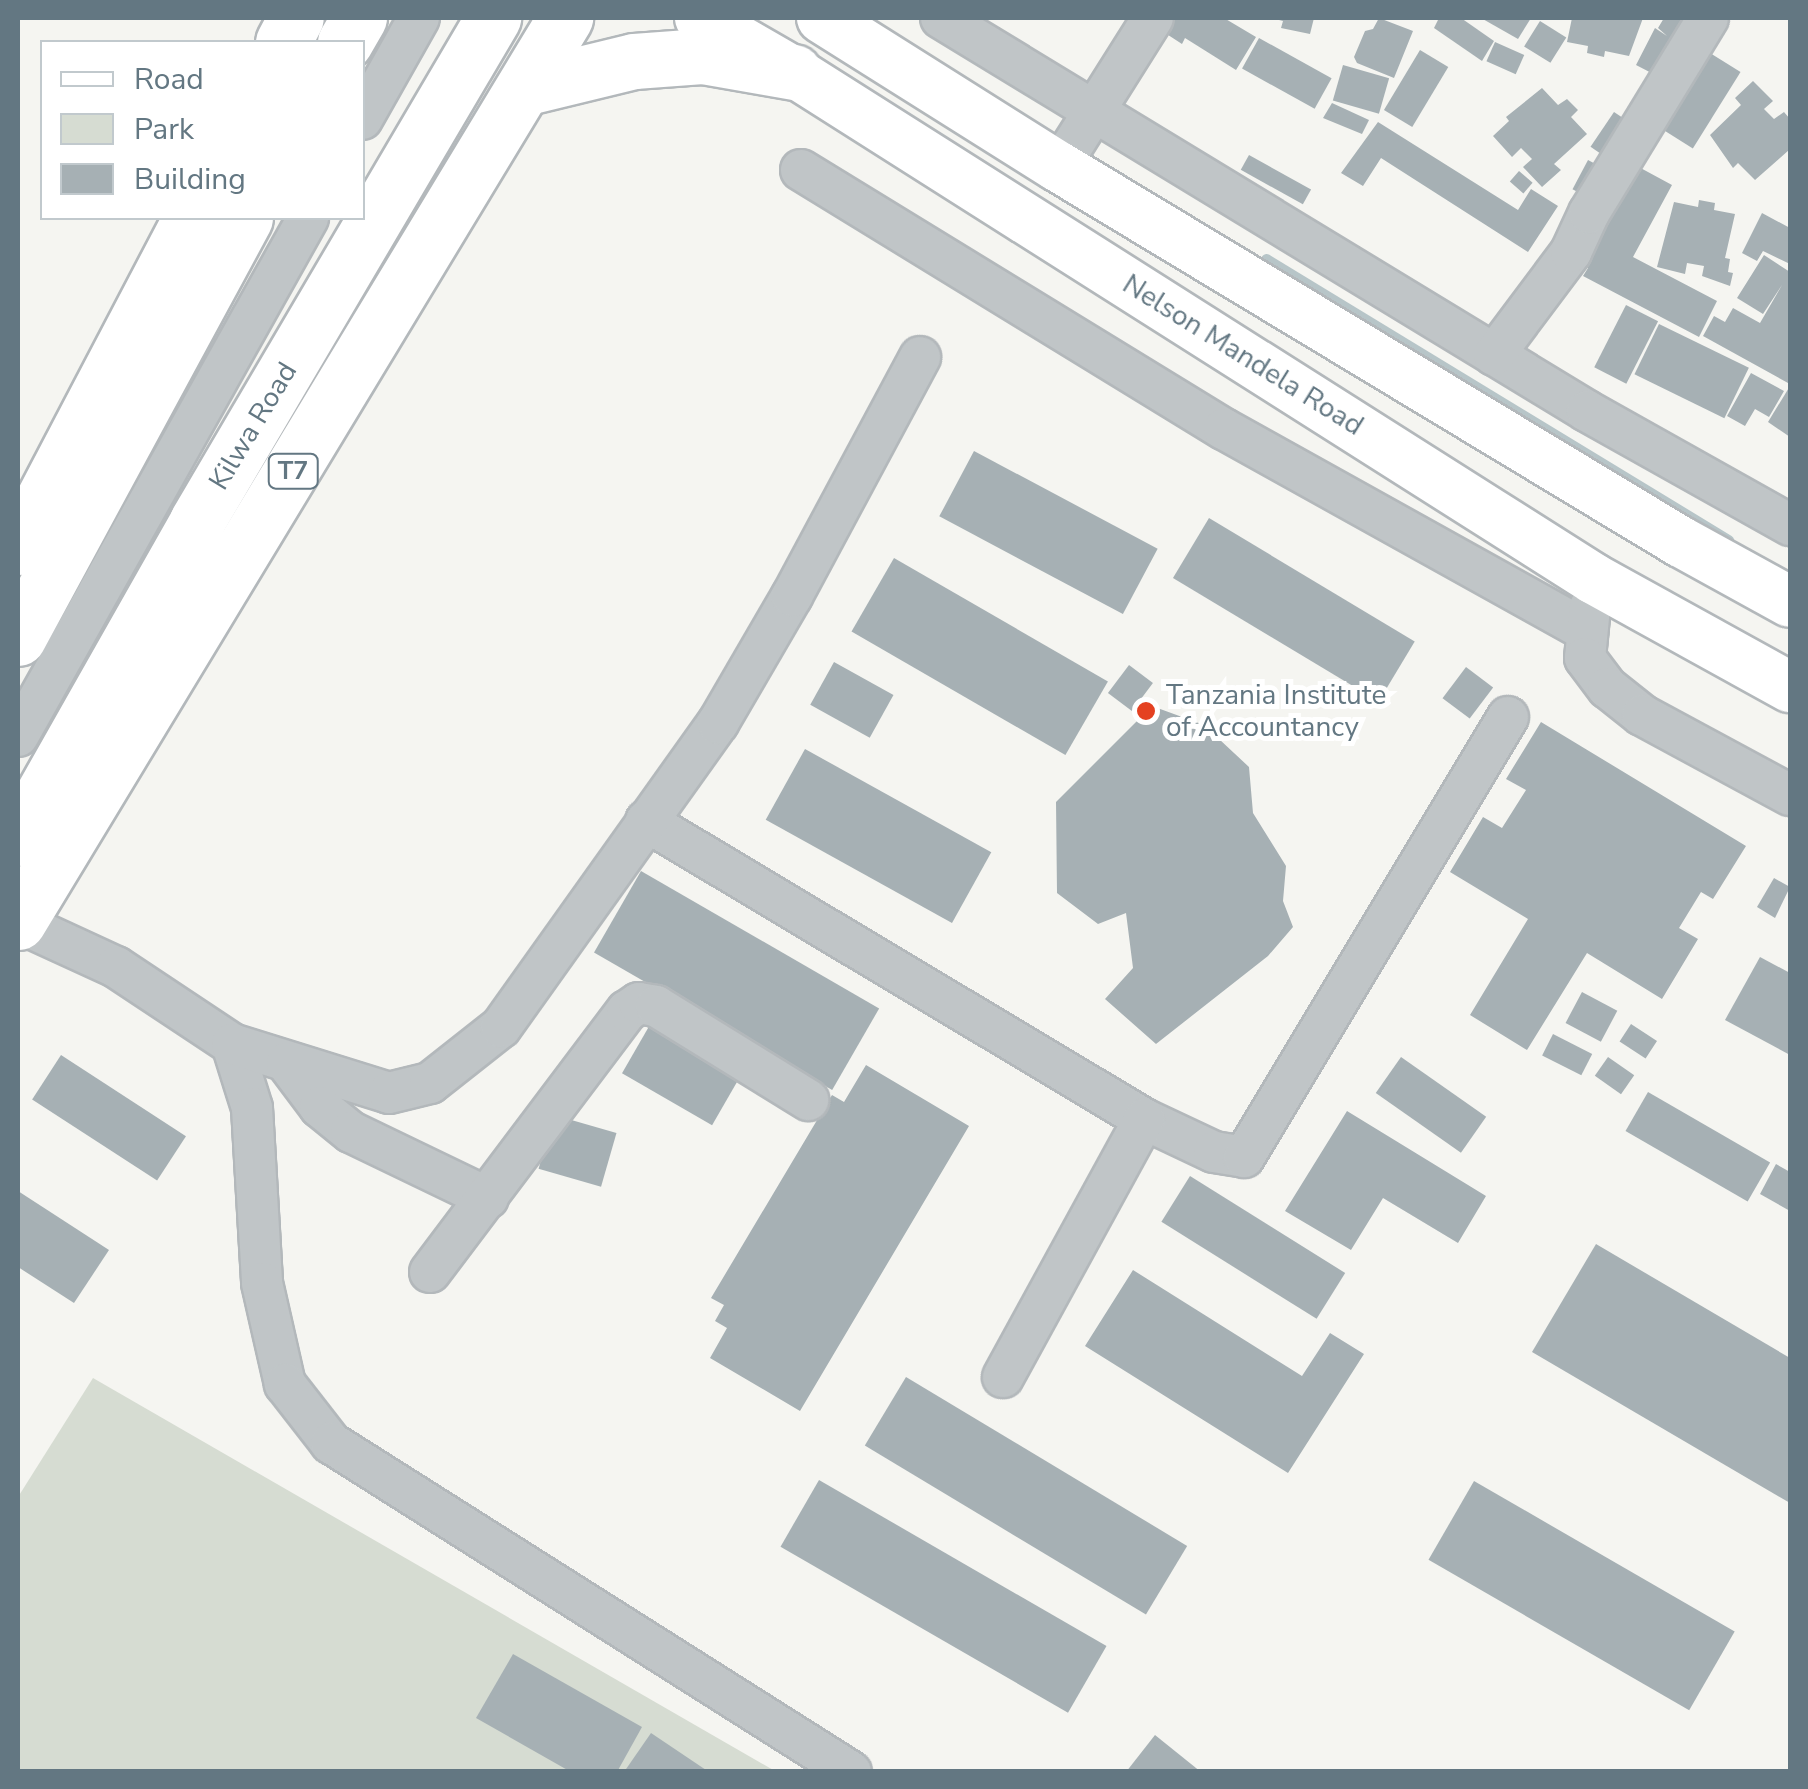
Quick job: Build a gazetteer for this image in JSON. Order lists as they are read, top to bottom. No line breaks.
{"streets":{"highway":["Kilwa Road","T7"],"main road":["Nelson Mandela Road"]},"places":["Tanzania Institute of Accountancy"],"legend":["Road","Park","Building"]}
